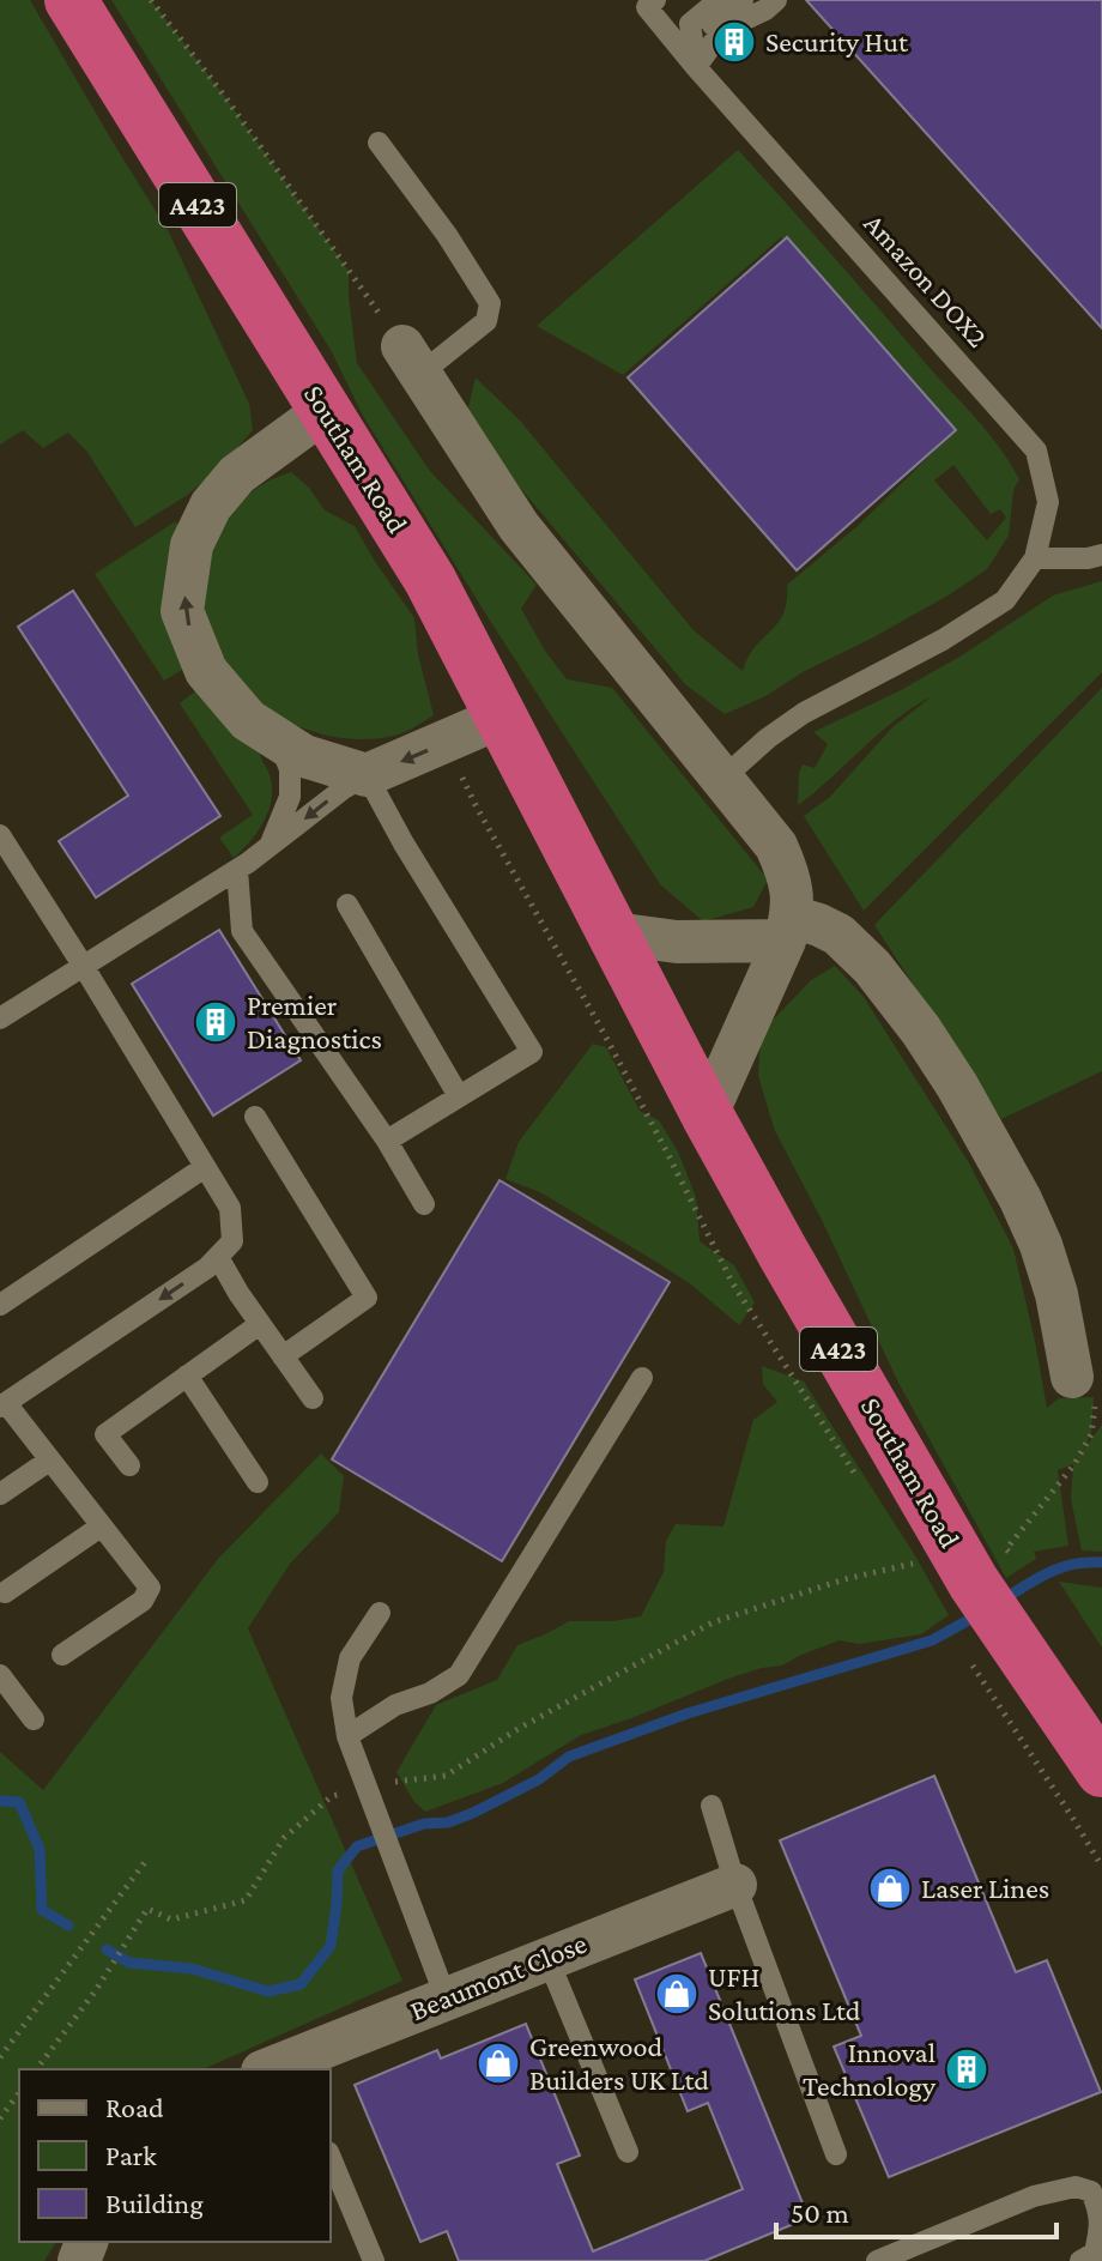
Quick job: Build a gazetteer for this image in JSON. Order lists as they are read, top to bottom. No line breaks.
{"streets":{"highway":["A423","Southam Road"],"street":["Beaumont Close"],"lane":["Amazon DOX2"]},"places":{"building":["Security Hut","Premier Diagnostics","Innoval Technology"],"shop":["Laser Lines","UFH Solutions Ltd","Greenwood Builders UK Ltd"]},"legend":["Road","Park","Building"],"scale_bar":"50 m"}
